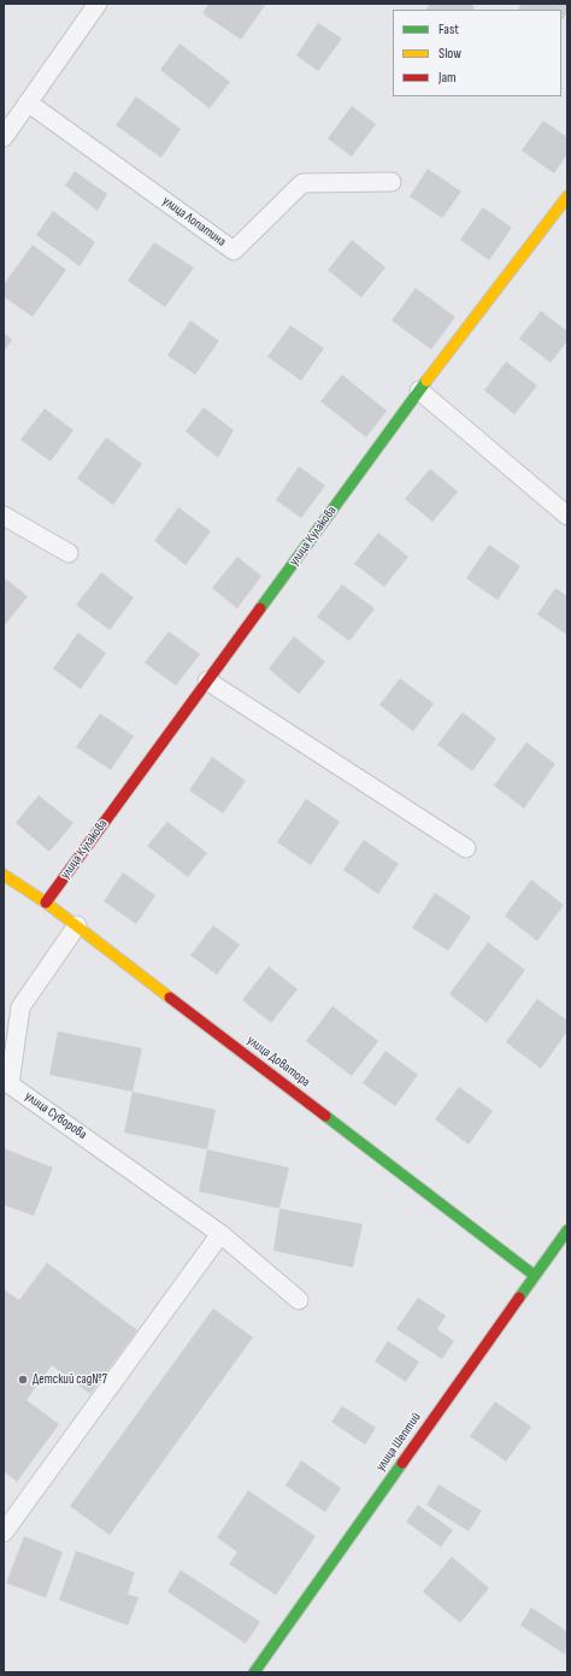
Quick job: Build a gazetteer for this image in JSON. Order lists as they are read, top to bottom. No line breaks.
{"streets":{"street":["улица Лопатина","улица Кулакова","улица Доватора","улица Суворова","улица Шептий"]},"crossings":[["улица Кулакова","улица Доватора"],["улица Доватора","улица Суворова"],["улица Доватора","улица Шептий"]],"places":["Детский сад№7"],"legend":["Fast","Slow","Jam"]}
